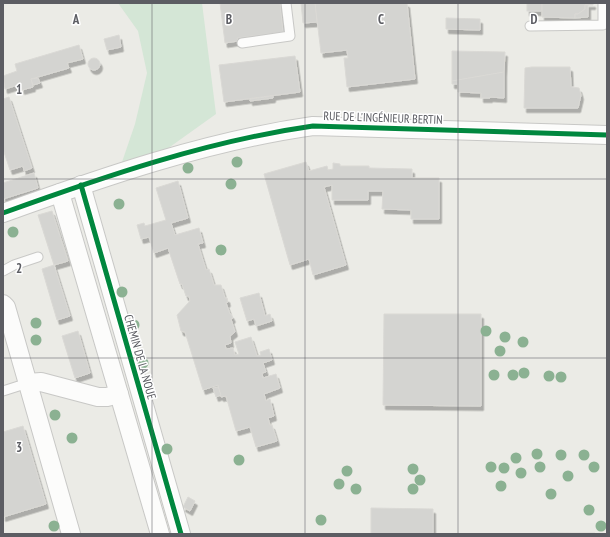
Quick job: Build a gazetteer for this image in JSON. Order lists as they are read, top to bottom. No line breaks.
{"streets":{"street":["RUE DE L'INGÉNIEUR BERTIN","CHEMIN DE LA NOUE"]},"crossings":[["RUE DE L'INGÉNIEUR BERTIN","CHEMIN DE LA NOUE"]],"grid":{"columns":["A","B","C","D"],"rows":["1","2","3"]}}
